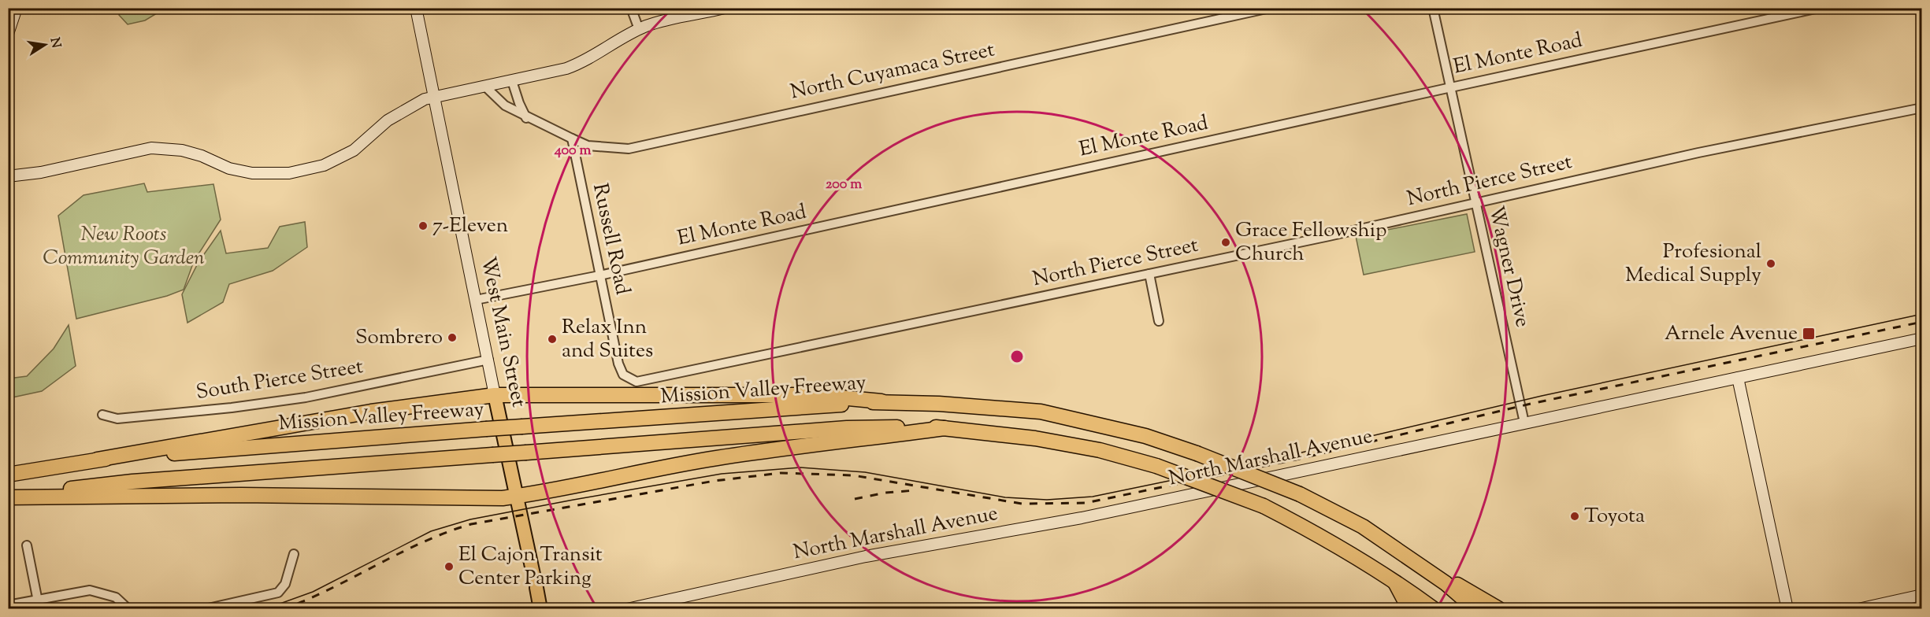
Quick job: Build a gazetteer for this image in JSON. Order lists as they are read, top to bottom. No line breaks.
{"streets":{"highway":["Mission Valley Freeway"],"main road":["West Main Street","North Marshall Avenue"],"street":["El Monte Road","North Cuyamaca Street","North Pierce Street","Russell Road","Wagner Drive","South Pierce Street"]},"crossings":[["El Monte Road","Russell Road"],["El Monte Road","Wagner Drive"],["El Monte Road","West Main Street"],["North Cuyamaca Street","Russell Road"],["North Pierce Street","Russell Road"],["North Pierce Street","Wagner Drive"],["Wagner Drive","North Marshall Avenue"],["West Main Street","South Pierce Street"]],"parks":["New Roots Community Garden"],"places":{"other":["7-Eleven","Grace Fellowship Church","Profesional Medical Supply","Sombrero","Relax Inn and Suites","Toyota","El Cajon Transit Center Parking"],"transit":["Arnele Avenue"]},"north":"right","rings":["400 m","200 m"]}
